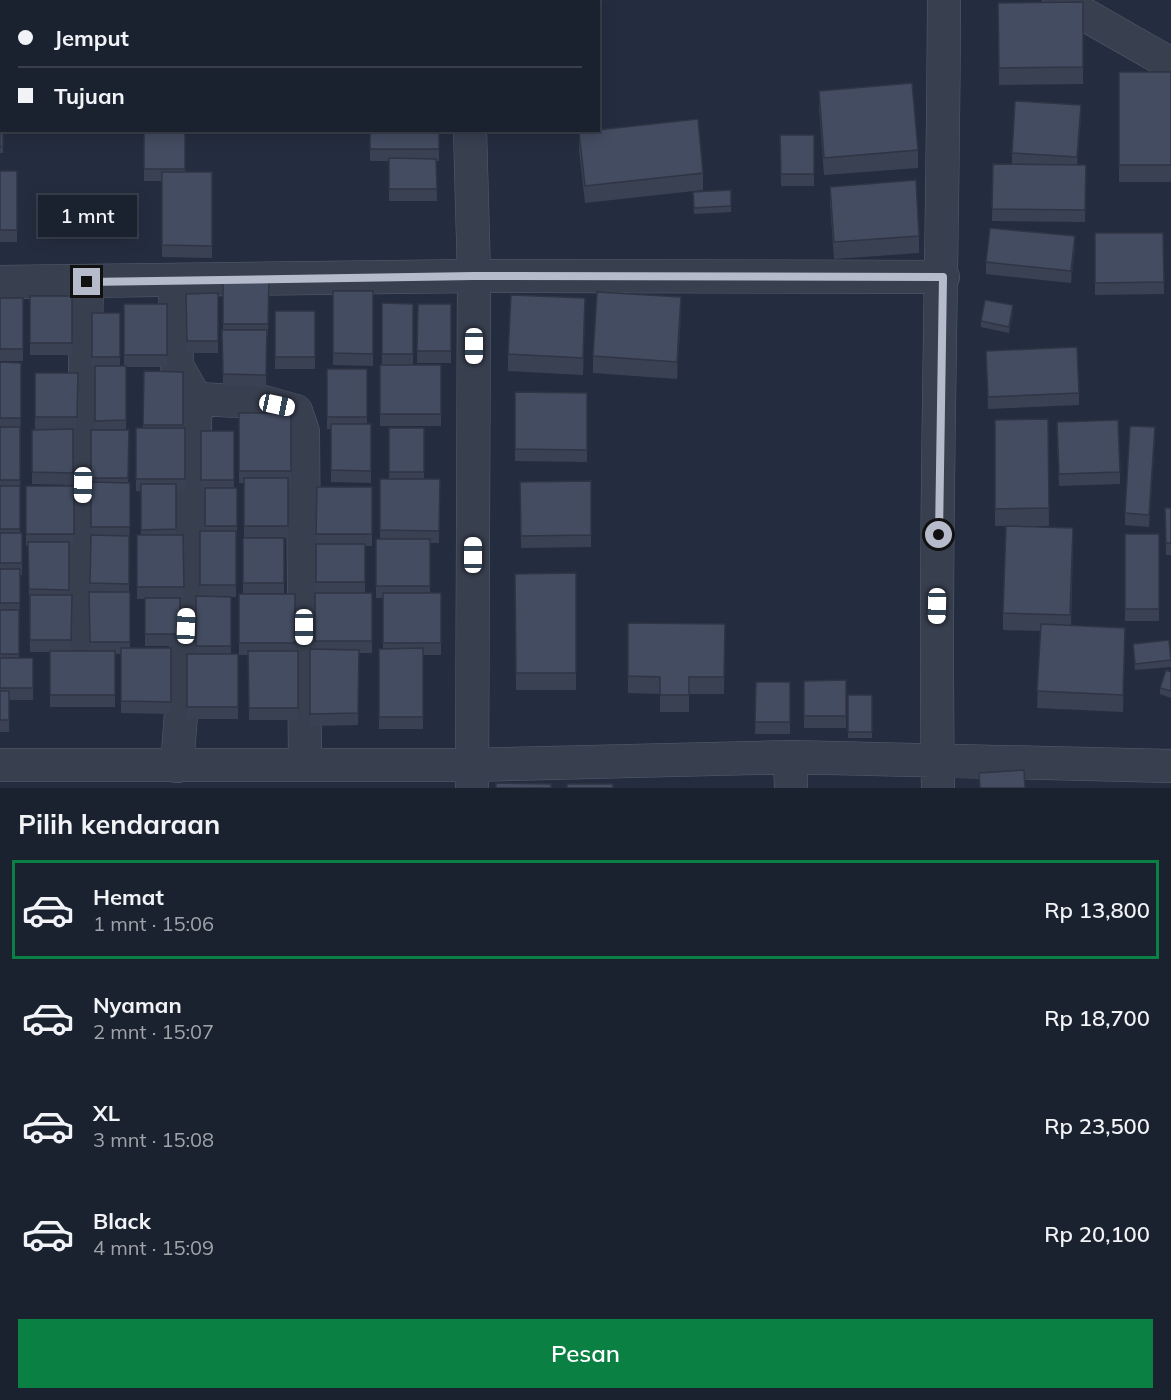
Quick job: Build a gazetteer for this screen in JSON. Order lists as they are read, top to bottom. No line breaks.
{"page":{"banner":["Jemput","Tujuan"],"bubble":"1 mnt","heading":"Pilih kendaraan","list":[{"name":"Hemat","note":"1 mnt · 15:06","value":"Rp 13,800"},{"name":"Nyaman","note":"2 mnt · 15:07","value":"Rp 18,700"},{"name":"XL","note":"3 mnt · 15:08","value":"Rp 23,500"},{"name":"Black","note":"4 mnt · 15:09","value":"Rp 20,100"}],"buttons":"Pesan"}}
